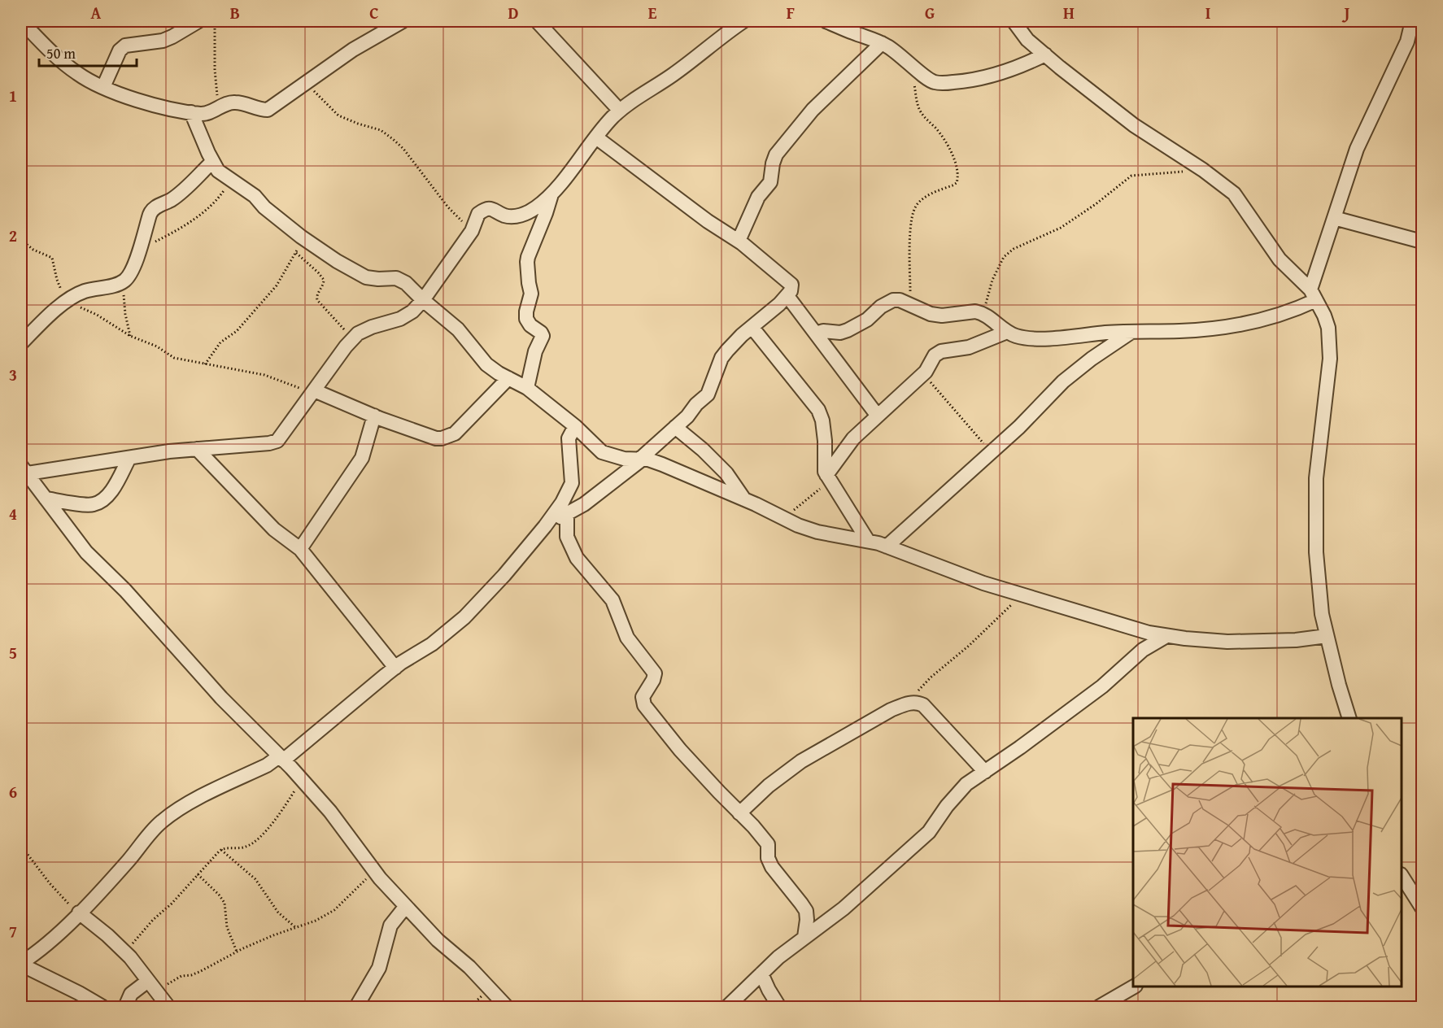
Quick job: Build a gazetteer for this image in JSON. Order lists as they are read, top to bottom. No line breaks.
{"scale_bar":"50 m","grid":{"columns":["A","B","C","D","E","F","G","H","I","J"],"rows":["1","2","3","4","5","6","7"]}}
